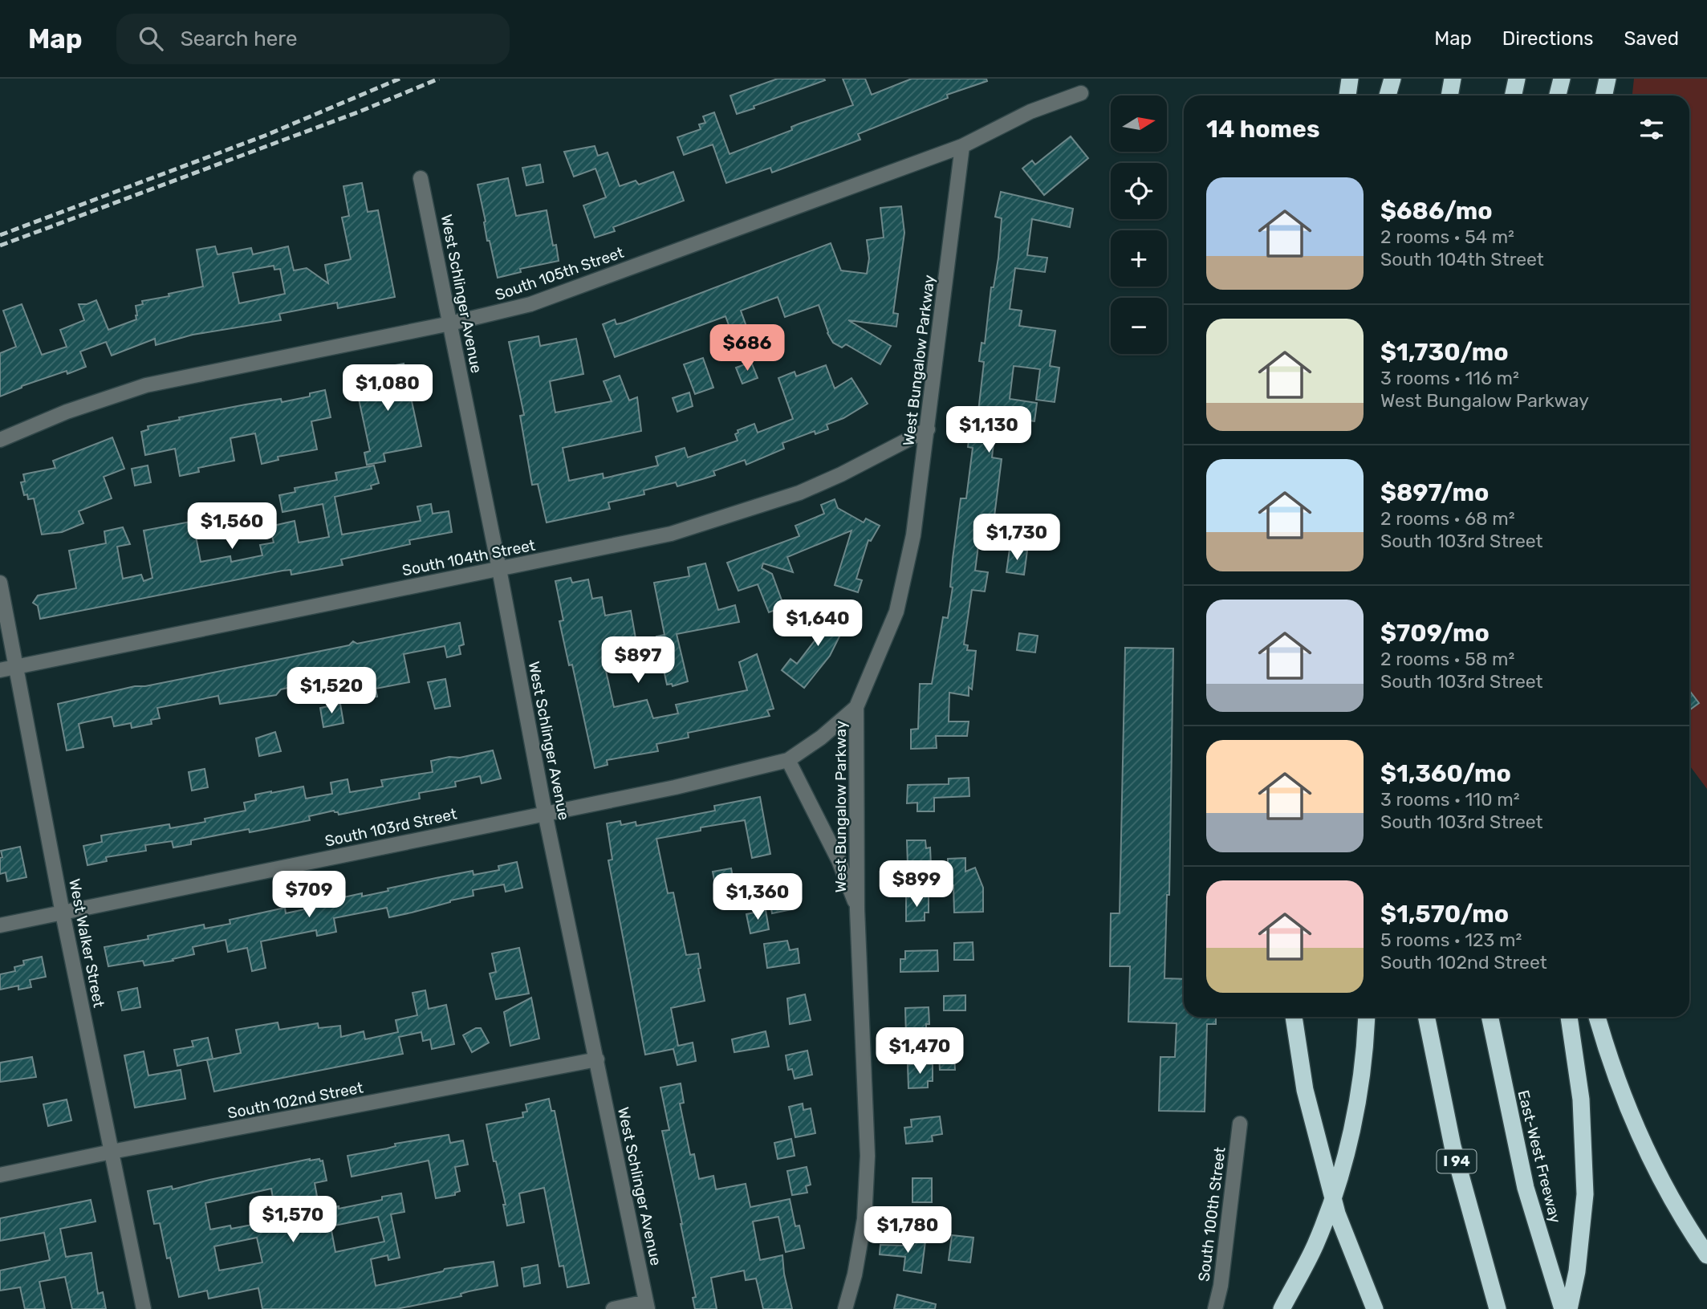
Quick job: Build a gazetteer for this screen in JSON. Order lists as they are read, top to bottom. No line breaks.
{"streets":{"highway":["East-West Freeway","I 94"],"street":["South 105th Street","West Schlinger Avenue","West Bungalow Parkway","South 104th Street","South 103rd Street","West Walker Street","South 102nd Street","South 100th Street"]},"crossings":[["South 105th Street","West Schlinger Avenue"],["South 105th Street","West Bungalow Parkway"],["West Schlinger Avenue","South 104th Street"],["West Schlinger Avenue","South 103rd Street"],["West Schlinger Avenue","South 102nd Street"],["West Bungalow Parkway","South 104th Street"],["West Bungalow Parkway","South 103rd Street"],["South 104th Street","West Walker Street"],["South 103rd Street","West Walker Street"],["West Walker Street","South 102nd Street"]],"north":"right","page":{"header":"Map","search":"Search here","nav":["Map","Directions","Saved"],"map_buttons":["+","−"],"heading":"14 homes","list":[{"name":"$686/mo","note":"2 rooms · 54 m² · South 104th Street"},{"name":"$1,730/mo","note":"3 rooms · 116 m² · West Bungalow Parkway"},{"name":"$897/mo","note":"2 rooms · 68 m² · South 103rd Street"},{"name":"$709/mo","note":"2 rooms · 58 m² · South 103rd Street"},{"name":"$1,360/mo","note":"3 rooms · 110 m² · South 103rd Street"},{"name":"$1,570/mo","note":"5 rooms · 123 m² · South 102nd Street"}],"price":["$686","$1,080","$1,130","$1,560","$1,730","$1,640","$897","$1,520","$899","$709","$1,360","$1,470","$1,570","$1,780"]}}
